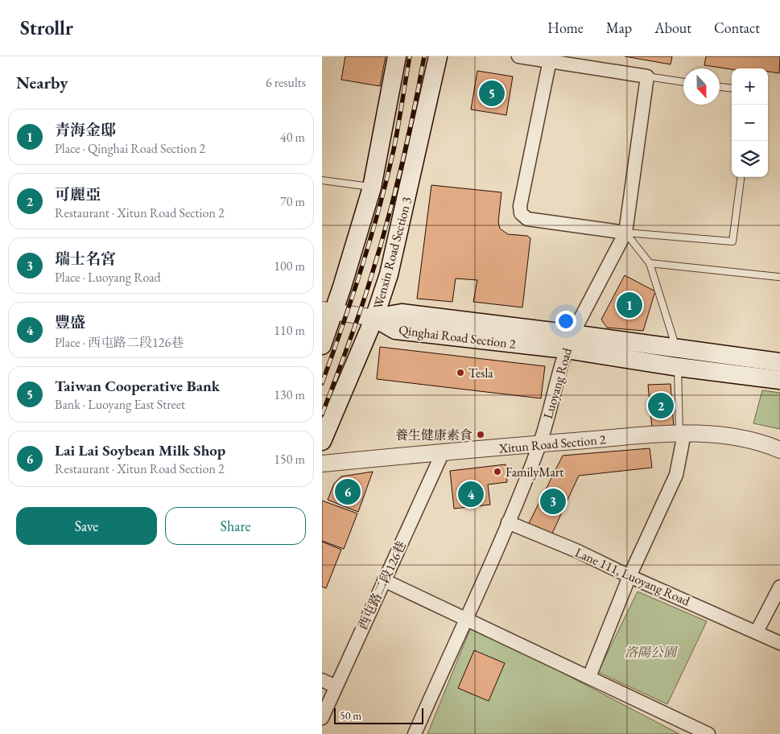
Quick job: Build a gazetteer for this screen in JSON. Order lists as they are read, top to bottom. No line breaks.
{"streets":{"main road":["Wenxin Road Section 3","Qinghai Road Section 2"],"street":["Luoyang Road","Xitun Road Section 2","Lane 111, Luoyang Road","西屯路二段126巷"]},"crossings":[["Wenxin Road Section 3","Qinghai Road Section 2"],["Qinghai Road Section 2","Luoyang Road"],["Luoyang Road","Xitun Road Section 2"],["Luoyang Road","Lane 111, Luoyang Road"],["Xitun Road Section 2","西屯路二段126巷"]],"parks":["洛陽公園"],"places":["Tesla","養生健康素食","FamilyMart"],"scale_bar":"50 m","north":"bottom","page":{"header":"Strollr","nav":["Home","Map","About","Contact"],"heading":["Nearby","6 results"],"map_buttons":["+","−"],"pins":["5","1","2","6","4","3"],"list":[{"mark":"1","name":"青海金邸","note":"Place · Qinghai Road Section 2","value":"40 m"},{"mark":"2","name":"可麗亞","note":"Restaurant · Xitun Road Section 2","value":"70 m"},{"mark":"3","name":"瑞士名宮","note":"Place · Luoyang Road","value":"100 m"},{"mark":"4","name":"豐盛","note":"Place · 西屯路二段126巷","value":"110 m"},{"mark":"5","name":"Taiwan Cooperative Bank","note":"Bank · Luoyang East Street","value":"130 m"},{"mark":"6","name":"Lai Lai Soybean Milk Shop","note":"Restaurant · Xitun Road Section 2","value":"150 m"}],"buttons":["Save","Share"],"scale":"50 m"}}
